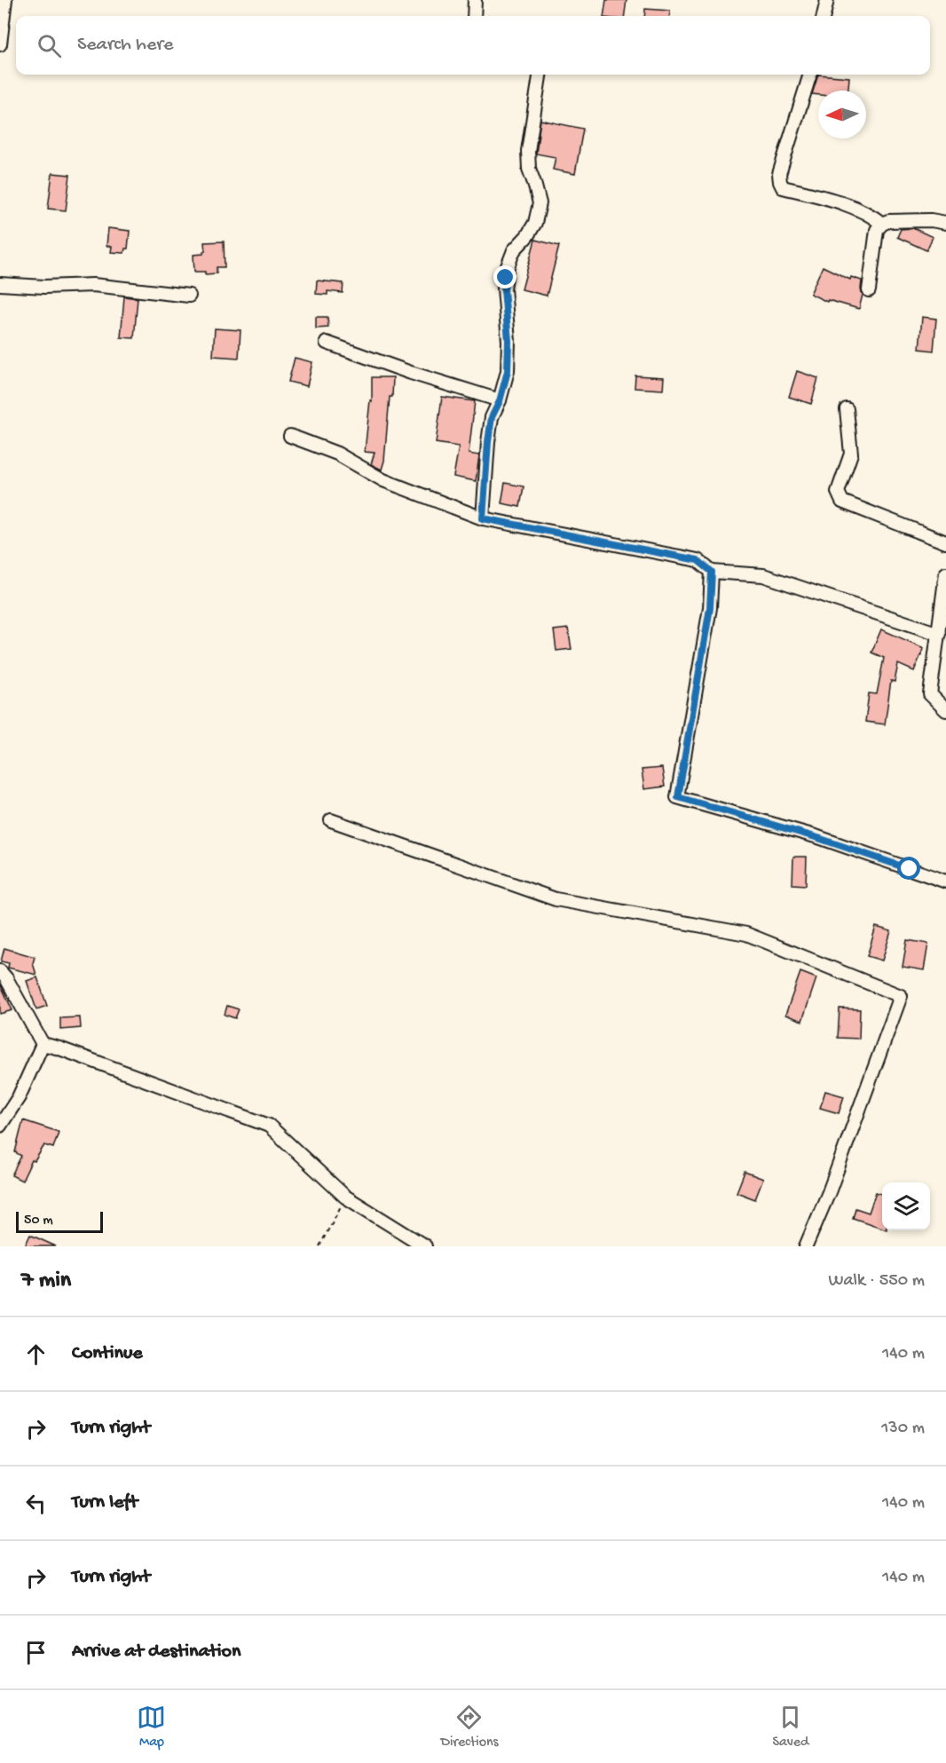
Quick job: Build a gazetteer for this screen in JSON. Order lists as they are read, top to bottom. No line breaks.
{"scale_bar":"50 m","north":"left","page":{"search":"Search here","scale":"50 m","heading":["7 min","Walk · 550 m"],"list":[["Continue","140 m"],["Turn right","130 m"],["Turn left","140 m"],["Turn right","140 m"],"Arrive at destination"],"nav":["Map","Directions","Saved"]}}
